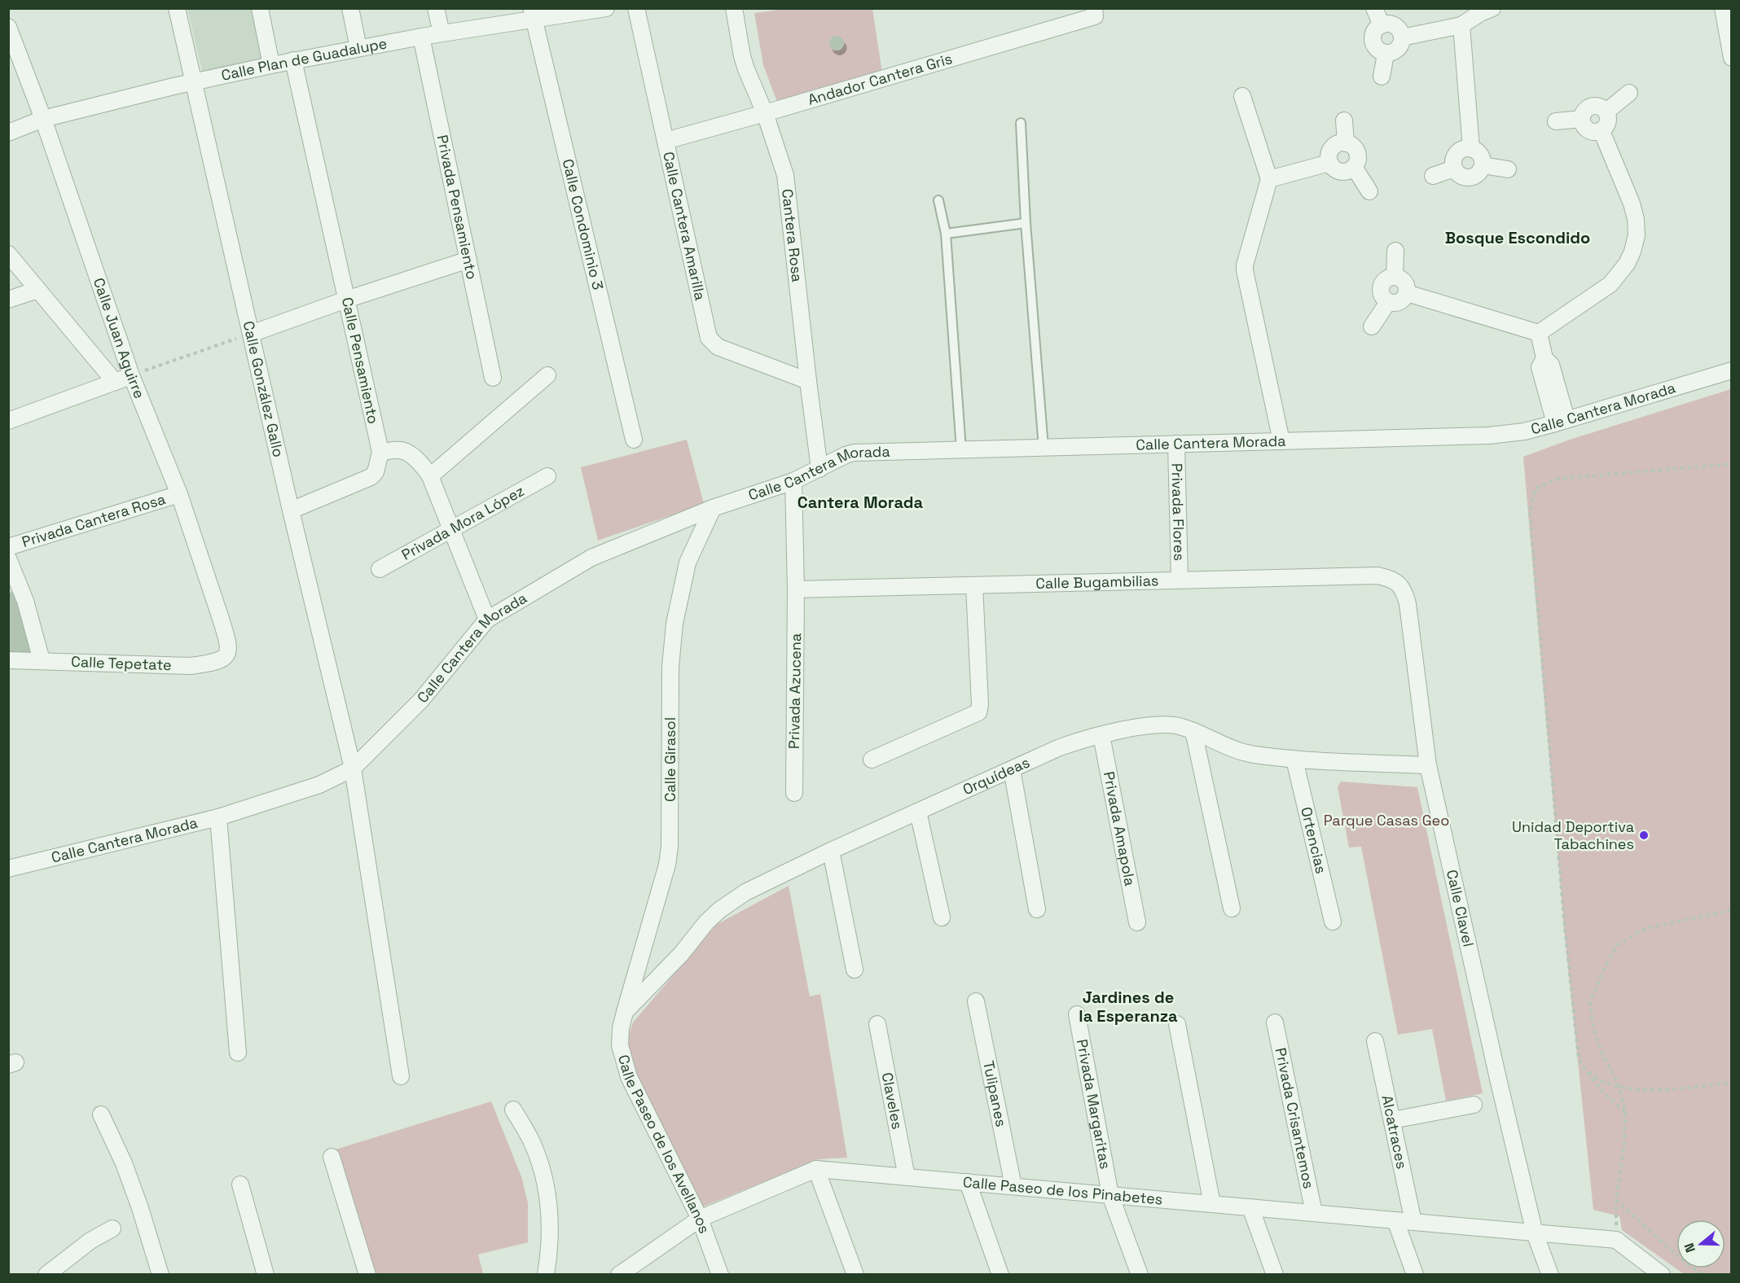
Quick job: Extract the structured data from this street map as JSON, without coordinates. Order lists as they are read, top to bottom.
{
  "streets": {
    "street": [
      "Calle Plan de Guadalupe",
      "Andador Cantera Gris",
      "Privada Pensamiento",
      "Calle Condominio 3",
      "Calle Cantera Amarilla",
      "Cantera Rosa",
      "Calle Juan Aguirre",
      "Calle Pensamiento",
      "Calle González Gallo",
      "Calle Cantera Morada",
      "Privada Flores",
      "Privada Cantera Rosa",
      "Privada Mora López",
      "Calle Bugambilias",
      "Calle Tepetate",
      "Privada Azucena",
      "Calle Girasol",
      "Orquídeas",
      "Privada Amapola",
      "Ortencias",
      "Calle Clavel",
      "Tulipanes",
      "Claveles",
      "Privada Margaritas",
      "Privada Crisantemos",
      "Alcatraces",
      "Calle Paseo de los Avellanos",
      "Calle Paseo de los Pinabetes"
    ]
  },
  "crossings": [
    ["Calle Plan de Guadalupe", "Privada Pensamiento"],
    ["Calle Plan de Guadalupe", "Calle Condominio 3"],
    ["Calle Plan de Guadalupe", "Calle Juan Aguirre"],
    ["Calle Plan de Guadalupe", "Calle Pensamiento"],
    ["Calle Plan de Guadalupe", "Calle González Gallo"],
    ["Andador Cantera Gris", "Calle Cantera Amarilla"],
    ["Andador Cantera Gris", "Cantera Rosa"],
    ["Calle Cantera Amarilla", "Cantera Rosa"],
    ["Cantera Rosa", "Calle Cantera Morada"],
    ["Calle Juan Aguirre", "Privada Cantera Rosa"],
    ["Calle Juan Aguirre", "Calle Tepetate"],
    ["Calle González Gallo", "Calle Cantera Morada"],
    ["Calle Cantera Morada", "Privada Flores"],
    ["Calle Cantera Morada", "Privada Azucena"],
    ["Calle Cantera Morada", "Calle Girasol"],
    ["Privada Flores", "Calle Bugambilias"],
    ["Calle Bugambilias", "Privada Azucena"],
    ["Calle Bugambilias", "Calle Clavel"],
    ["Calle Girasol", "Orquídeas"],
    ["Calle Girasol", "Calle Paseo de los Avellanos"],
    ["Orquídeas", "Privada Amapola"],
    ["Orquídeas", "Ortencias"],
    ["Orquídeas", "Calle Clavel"],
    ["Orquídeas", "Calle Paseo de los Avellanos"],
    ["Calle Clavel", "Calle Paseo de los Pinabetes"],
    ["Tulipanes", "Calle Paseo de los Pinabetes"],
    ["Claveles", "Calle Paseo de los Pinabetes"],
    ["Privada Margaritas", "Calle Paseo de los Pinabetes"],
    ["Privada Crisantemos", "Calle Paseo de los Pinabetes"],
    ["Alcatraces", "Calle Paseo de los Pinabetes"],
    ["Calle Paseo de los Avellanos", "Calle Paseo de los Pinabetes"]
  ],
  "districts": ["Bosque Escondido", "Cantera Morada", "Jardines de la Esperanza"],
  "parks": ["Parque Casas Geo"],
  "places": ["Unidad Deportiva Tabachines"],
  "north": "left"
}
